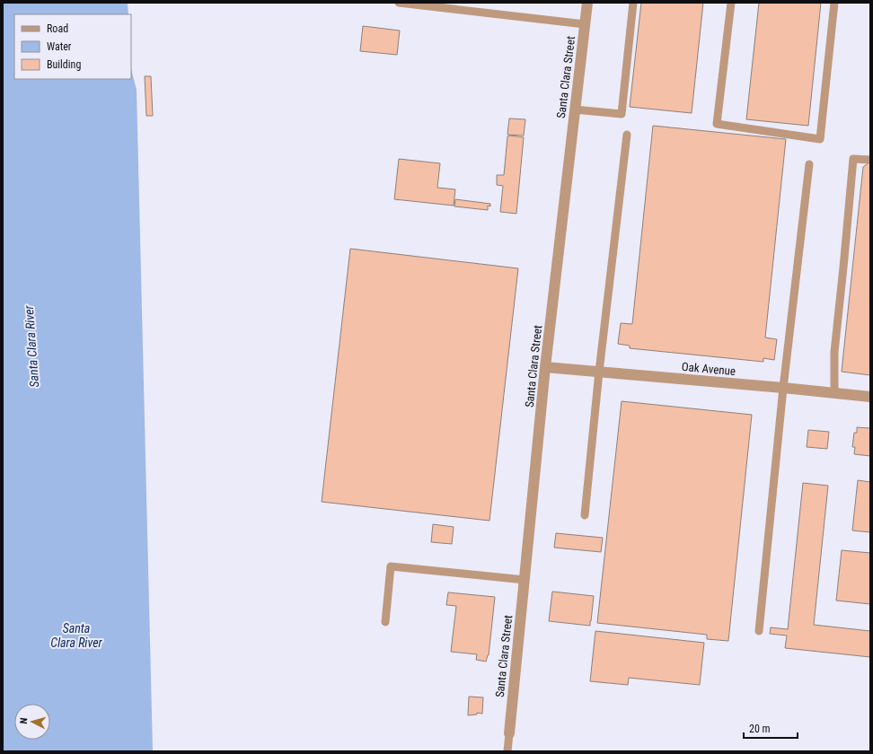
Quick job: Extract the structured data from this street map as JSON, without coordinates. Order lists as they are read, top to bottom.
{
  "streets": {
    "street": ["Santa Clara Street", "Oak Avenue"]
  },
  "crossings": [
    ["Santa Clara Street", "Oak Avenue"]
  ],
  "water": ["Santa Clara River"],
  "legend": ["Road", "Water", "Building"],
  "scale_bar": "20 m",
  "north": "left"
}
